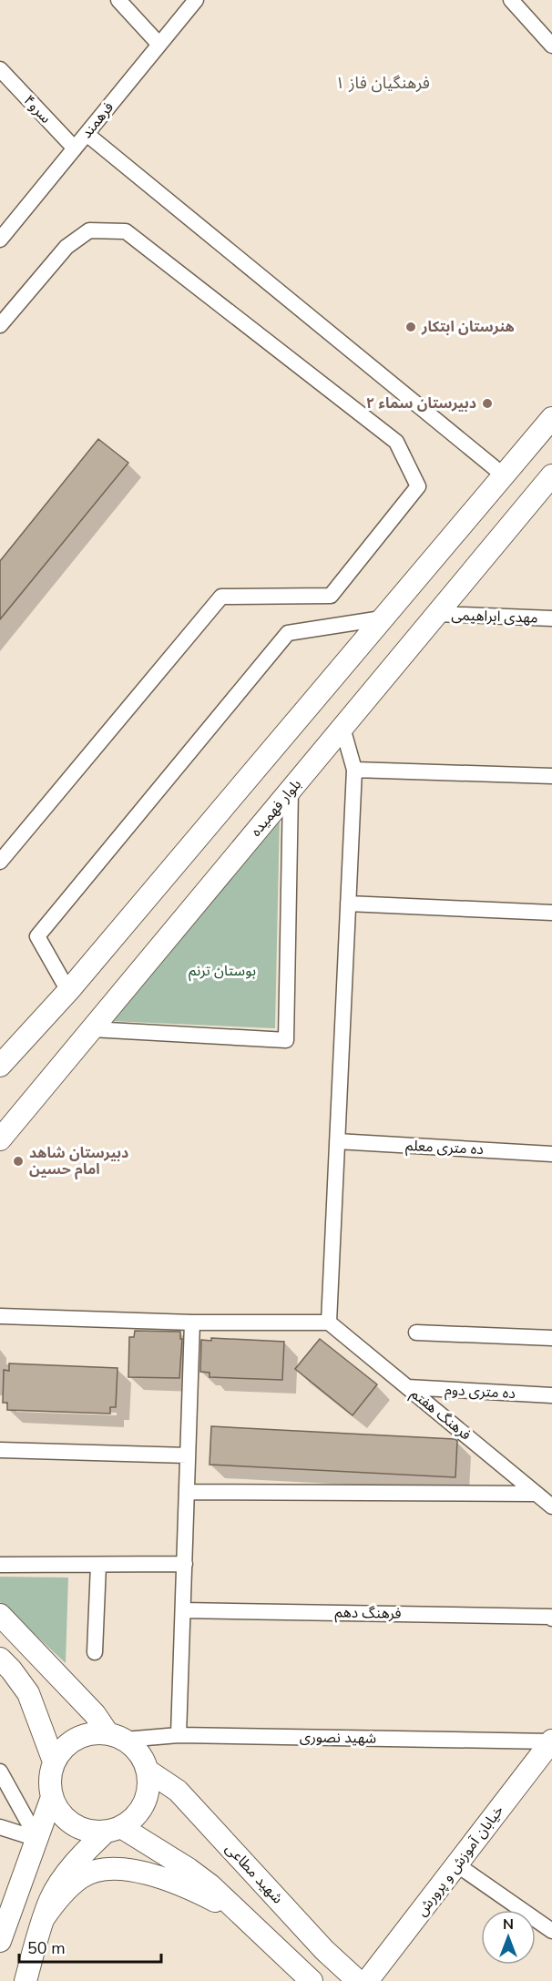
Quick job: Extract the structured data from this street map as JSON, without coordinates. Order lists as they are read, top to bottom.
{
  "streets": {
    "street": [
      "سرو۴",
      "فرهمند",
      "مهدی ابراهیمی",
      "بلوار فهمیده",
      "ده متری معلم",
      "ده متری دوم",
      "فرهنگ هفتم",
      "فرهنگ دهم",
      "شهید نصوری",
      "خیابان آموزش و پرورش",
      "شهید مطاعی"
    ]
  },
  "crossings": [
    ["سرو۴", "فرهمند"],
    ["مهدی ابراهیمی", "بلوار فهمیده"],
    ["ده متری دوم", "فرهنگ هفتم"],
    ["شهید نصوری", "خیابان آموزش و پرورش"],
    ["شهید نصوری", "شهید مطاعی"]
  ],
  "districts": ["فرهنگیان فاز ۱"],
  "parks": ["بوستان ترنم"],
  "places": ["هنرستان ابتکار", "دبیرستان سماء ٢", "دبیرستان شاهد امام حسین"],
  "scale_bar": "50 m",
  "north": "top"
}
